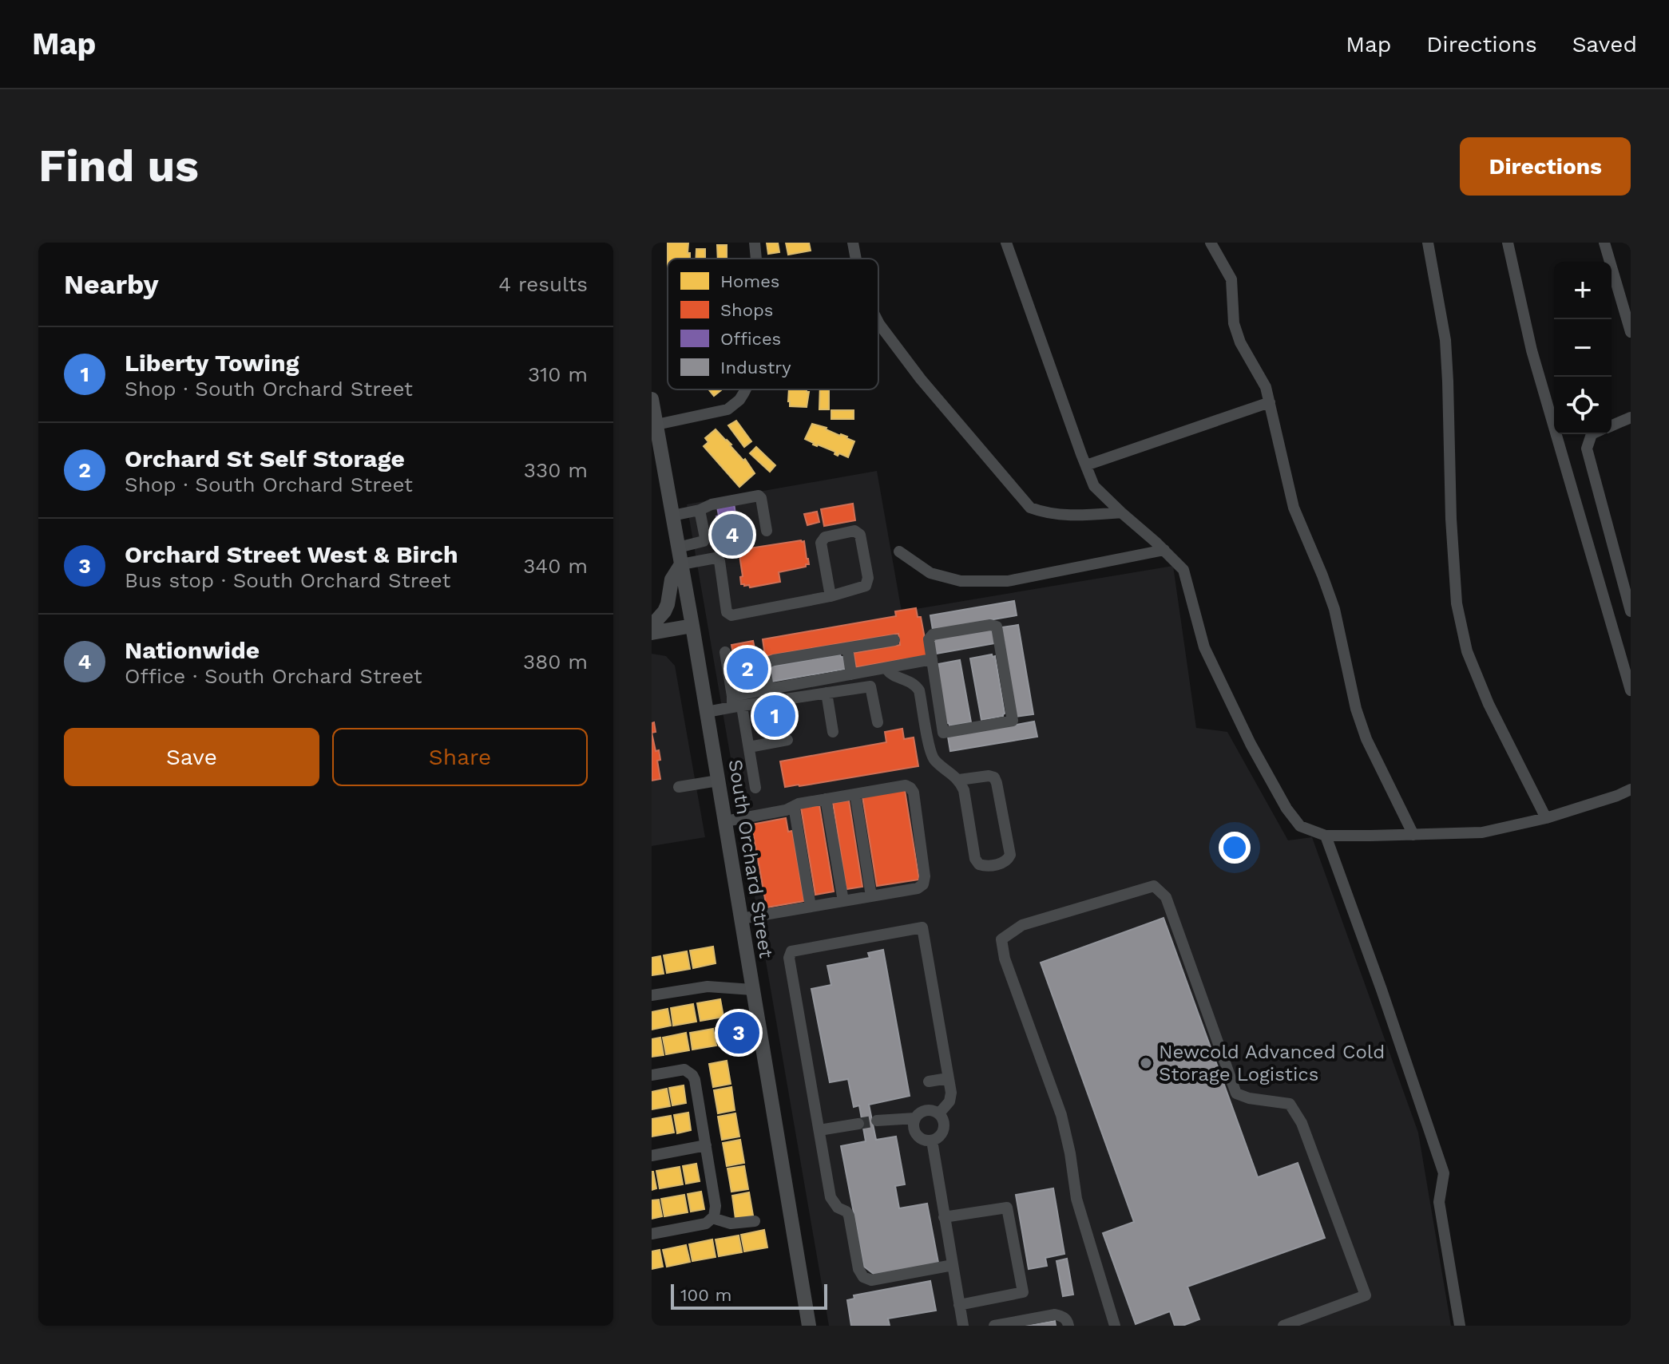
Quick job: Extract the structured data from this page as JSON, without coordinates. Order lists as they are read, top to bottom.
{
  "streets": {
    "main road": ["South Orchard Street"]
  },
  "places": ["Newcold Advanced Cold Storage Logistics"],
  "legend": [
    "Homes",
    "Shops",
    "Offices",
    "Industry"
  ],
  "scale_bar": "100 m",
  "page": {
    "header": "Map",
    "nav": ["Map", "Directions", "Saved"],
    "buttons": [
      "Directions",
      ["Save", "Share"]
    ],
    "title": "Find us",
    "heading": ["Nearby", "4 results"],
    "map_buttons": ["+", "−"],
    "list": [
      {
        "mark": "1",
        "name": "Liberty Towing",
        "note": "Shop · South Orchard Street",
        "value": "310 m"
      },
      {
        "mark": "2",
        "name": "Orchard St Self Storage",
        "note": "Shop · South Orchard Street",
        "value": "330 m"
      },
      {
        "mark": "3",
        "name": "Orchard Street West & Birch",
        "note": "Bus stop · South Orchard Street",
        "value": "340 m"
      },
      {
        "mark": "4",
        "name": "Nationwide",
        "note": "Office · South Orchard Street",
        "value": "380 m"
      }
    ],
    "pins": [
      "4",
      "2",
      "1",
      "3"
    ],
    "scale": "100 m"
  }
}
